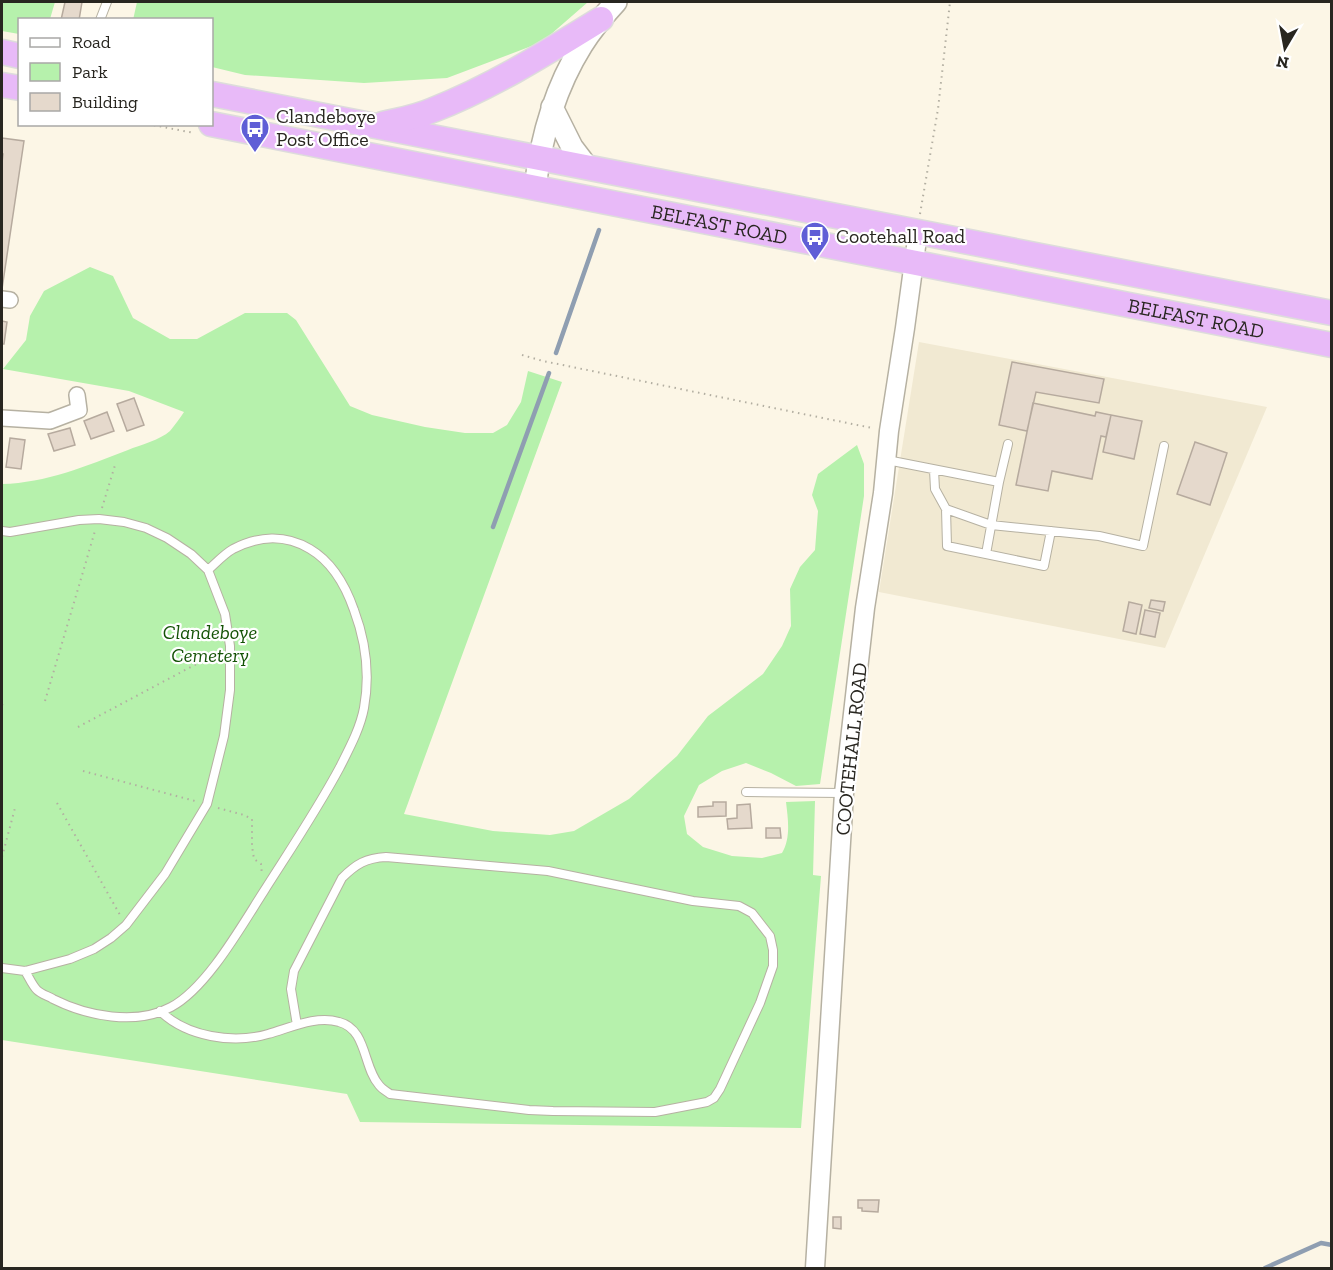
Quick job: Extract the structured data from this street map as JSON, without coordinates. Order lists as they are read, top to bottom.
{
  "streets": {
    "highway": ["BELFAST ROAD"],
    "street": ["COOTEHALL ROAD"]
  },
  "crossings": [
    ["BELFAST ROAD", "COOTEHALL ROAD"]
  ],
  "parks": ["Clandeboye Cemetery"],
  "places": {
    "bus stop": ["Clandeboye Post Office", "Cootehall Road"]
  },
  "legend": ["Road", "Park", "Building"],
  "north": "bottom"
}
